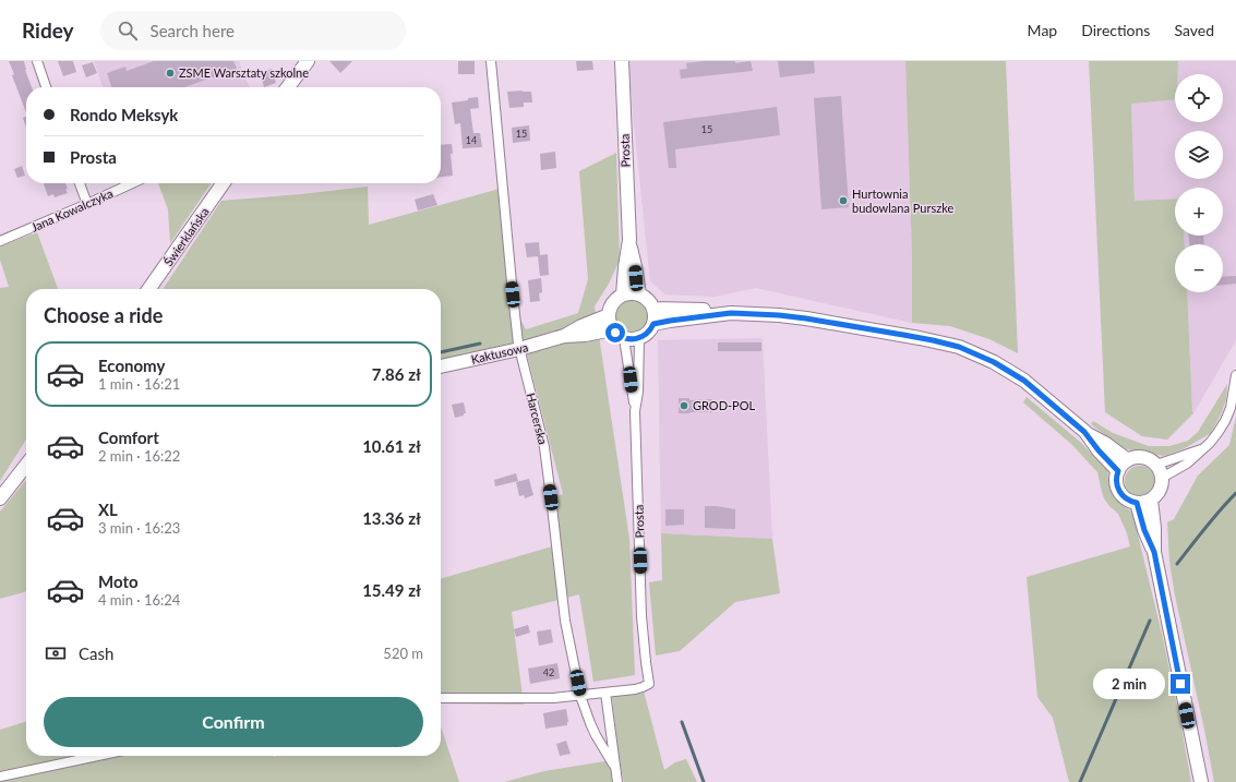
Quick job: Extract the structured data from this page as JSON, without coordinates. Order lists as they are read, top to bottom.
{
  "streets": {
    "main road": ["Prosta", "Świerklańska", "Kaktusowa"],
    "street": ["Jana Kowalczyka", "Harcerska"]
  },
  "crossings": [
    ["Prosta", "Kaktusowa"],
    ["Prosta", "Harcerska"],
    ["Kaktusowa", "Harcerska"]
  ],
  "places": ["ZSME Warsztaty szkolne", "Hurtownia budowlana Purszke", "GROD-POL"],
  "house_numbers": [
    "15",
    "15",
    "14",
    "42"
  ],
  "page": {
    "header": "Ridey",
    "search": "Search here",
    "nav": ["Map", "Directions", "Saved"],
    "map_buttons": ["+", "−"],
    "banner": ["Rondo Meksyk", "Prosta"],
    "heading": "Choose a ride",
    "list": [
      {
        "name": "Economy",
        "note": "1 min · 16:21",
        "value": "7.86 zł"
      },
      {
        "name": "Comfort",
        "note": "2 min · 16:22",
        "value": "10.61 zł"
      },
      {
        "name": "XL",
        "note": "3 min · 16:23",
        "value": "13.36 zł"
      },
      {
        "name": "Moto",
        "note": "4 min · 16:24",
        "value": "15.49 zł"
      }
    ],
    "pay": ["Cash", "520 m"],
    "bubble": "2 min",
    "buttons": "Confirm"
  }
}
